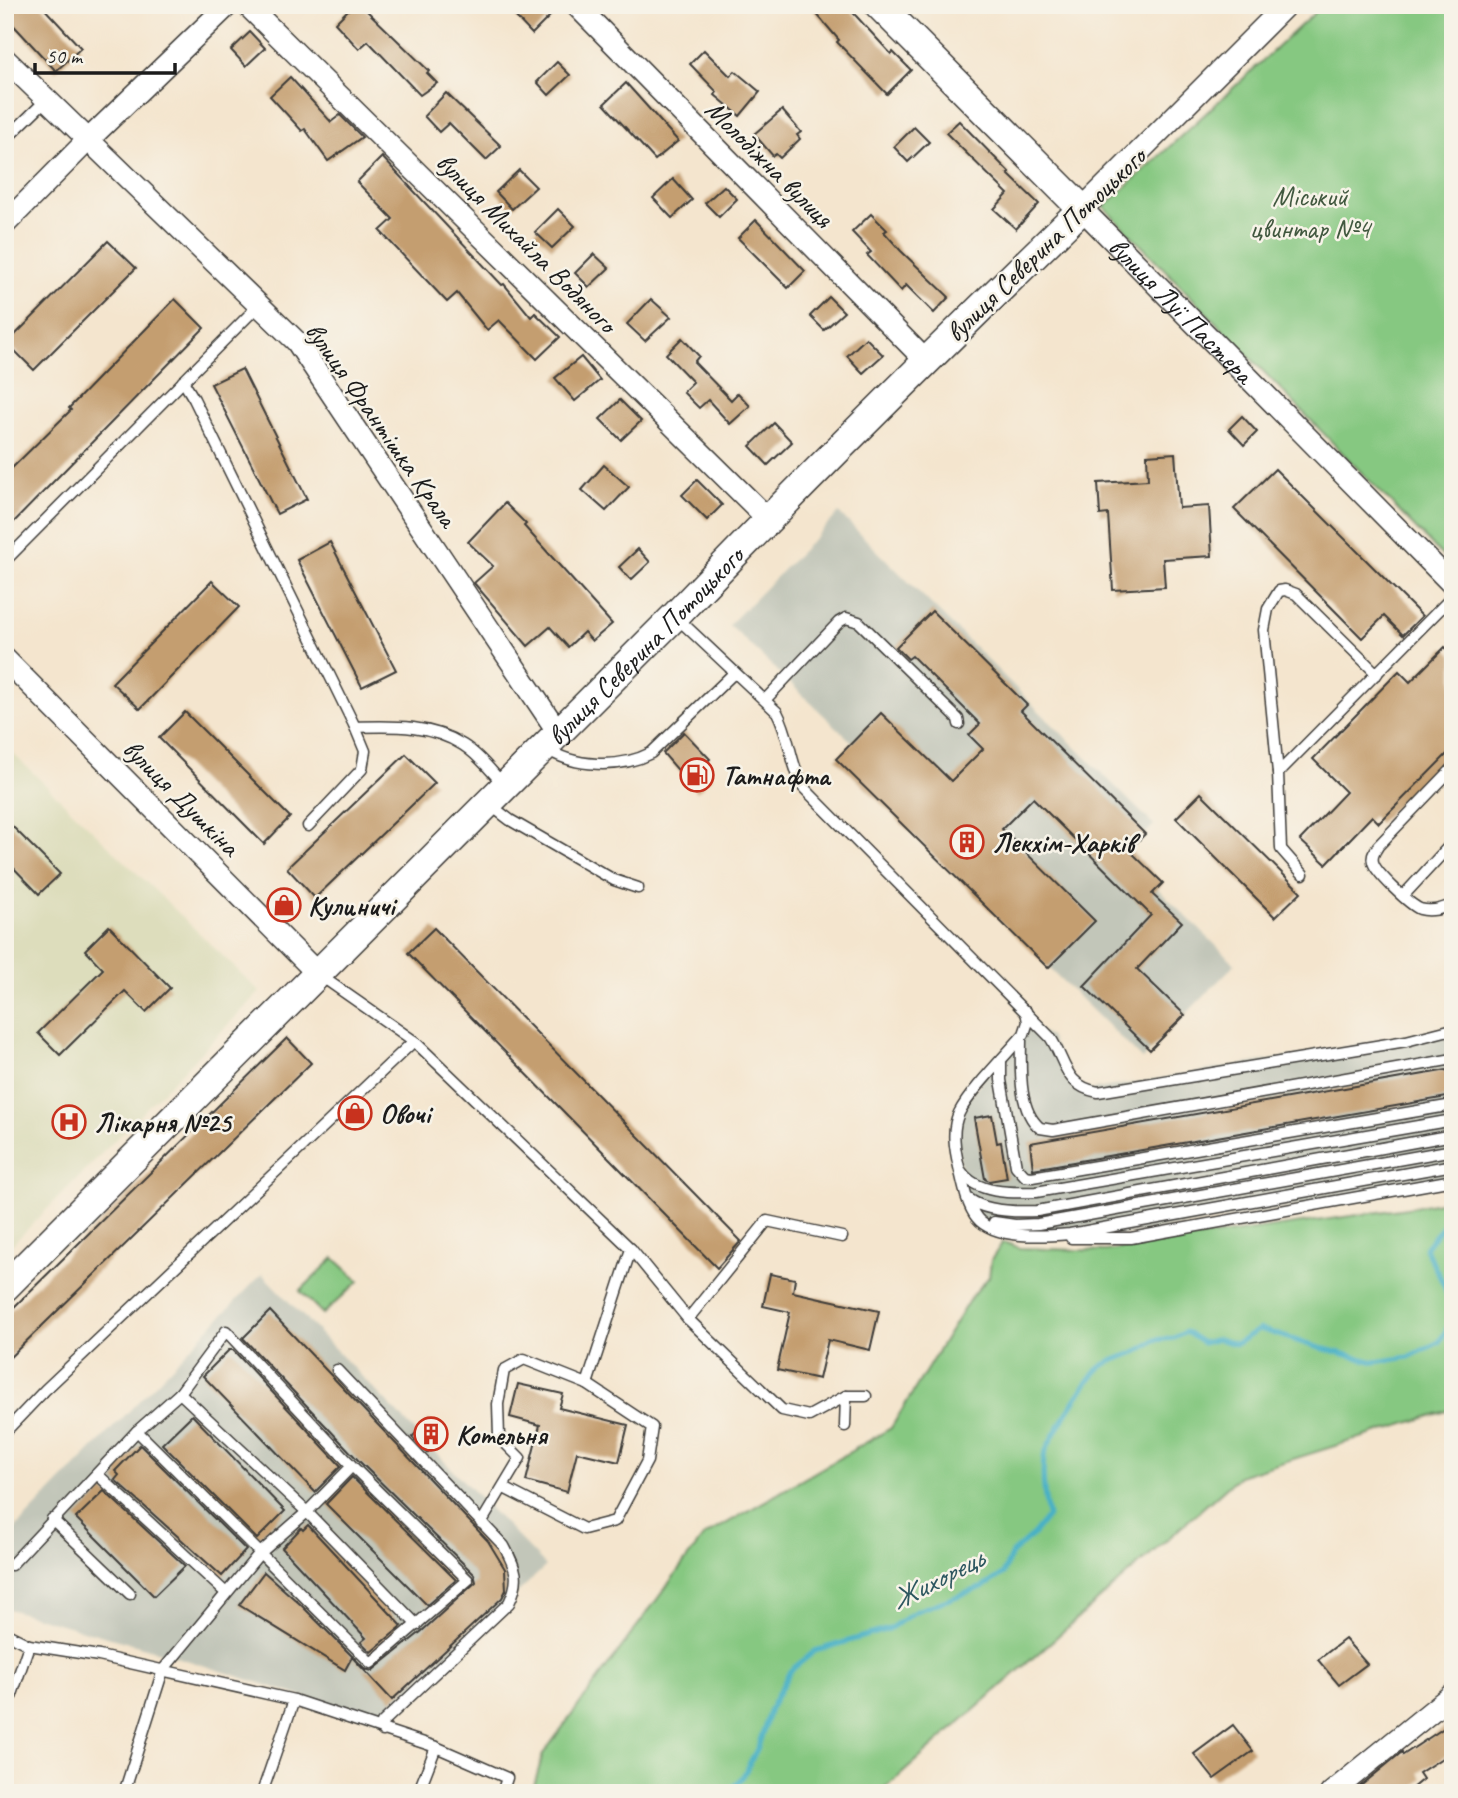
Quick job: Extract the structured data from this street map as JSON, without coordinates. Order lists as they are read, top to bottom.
{
  "streets": {
    "street": [
      "Молодіжна вулиця",
      "вулиця Михайла Водяного",
      "вулиця Северина Потоцького",
      "вулиця Луї Пастера",
      "вулиця Франтішка Крала",
      "вулиця Душкіна"
    ]
  },
  "crossings": [
    ["Молодіжна вулиця", "вулиця Северина Потоцького"],
    ["вулиця Михайла Водяного", "вулиця Северина Потоцького"],
    ["вулиця Северина Потоцького", "вулиця Луї Пастера"],
    ["вулиця Северина Потоцького", "вулиця Франтішка Крала"],
    ["вулиця Северина Потоцького", "вулиця Душкіна"]
  ],
  "water": ["Жихорець"],
  "parks": ["Міський цвинтар №4"],
  "places": {
    "fuel station": ["Татнафта"],
    "building": ["Лекхім-Харків", "Котельня"],
    "shop": ["Кулиничі", "Овочі"],
    "hospital": ["Лікарня №25"]
  },
  "scale_bar": "50 m"
}
